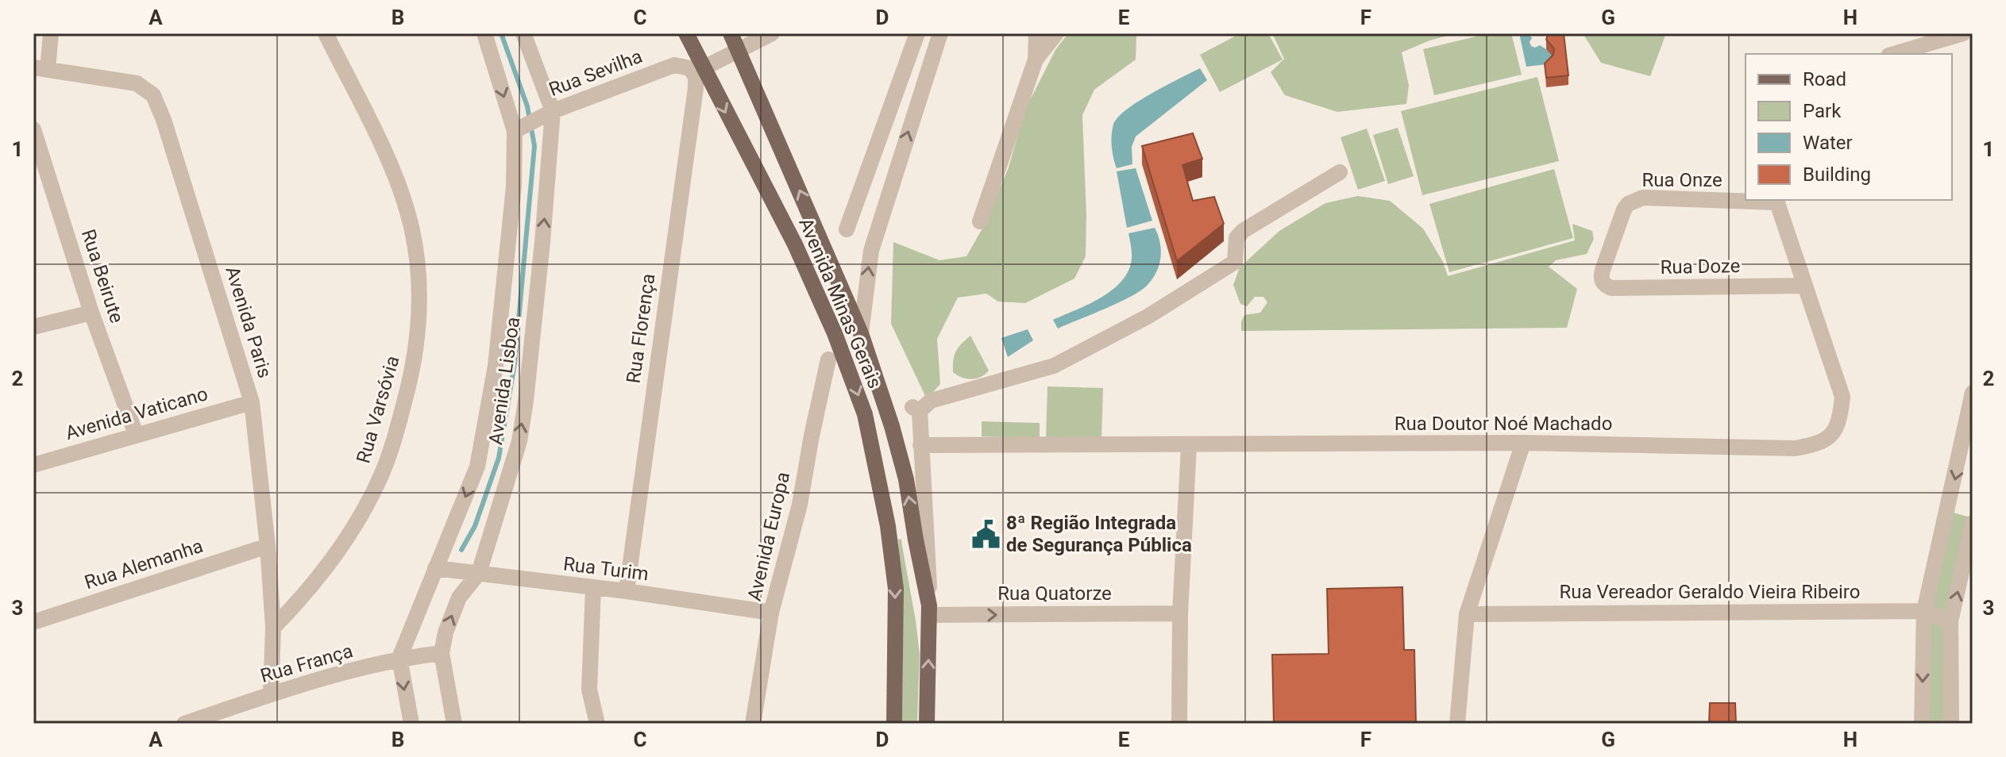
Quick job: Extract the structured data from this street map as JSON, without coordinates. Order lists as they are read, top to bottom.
{
  "streets": {
    "main road": ["Avenida Minas Gerais"],
    "street": [
      "Rua Sevilha",
      "Rua Onze",
      "Rua Doze",
      "Rua Beirute",
      "Avenida Paris",
      "Rua Florença",
      "Avenida Lisboa",
      "Rua Varsóvia",
      "Avenida Vaticano",
      "Rua Doutor Noé Machado",
      "Avenida Europa",
      "Rua Alemanha",
      "Rua Turim",
      "Rua Vereador Geraldo Vieira Ribeiro",
      "Rua Quatorze",
      "Rua França"
    ]
  },
  "crossings": [
    ["Rua Sevilha", "Avenida Minas Gerais"],
    ["Rua Sevilha", "Rua Florença"],
    ["Rua Sevilha", "Avenida Lisboa"],
    ["Rua Onze", "Rua Doze"],
    ["Rua Onze", "Rua Doutor Noé Machado"],
    ["Rua Doze", "Rua Doutor Noé Machado"],
    ["Rua Beirute", "Avenida Vaticano"],
    ["Avenida Minas Gerais", "Rua Florença"],
    ["Avenida Minas Gerais", "Rua Doutor Noé Machado"],
    ["Avenida Minas Gerais", "Rua Quatorze"],
    ["Avenida Paris", "Rua Varsóvia"],
    ["Avenida Paris", "Avenida Vaticano"],
    ["Avenida Paris", "Rua Alemanha"],
    ["Avenida Paris", "Rua França"],
    ["Rua Florença", "Rua Turim"],
    ["Avenida Lisboa", "Rua Turim"],
    ["Avenida Lisboa", "Rua França"],
    ["Avenida Europa", "Rua Turim"]
  ],
  "one_way": ["Rua Quatorze"],
  "places": {
    "public building": ["8ª Região Integrada de Segurança Pública"]
  },
  "legend": [
    "Road",
    "Park",
    "Water",
    "Building"
  ],
  "grid": {
    "columns": [
      "A",
      "B",
      "C",
      "D",
      "E",
      "F",
      "G",
      "H"
    ],
    "rows": ["1", "2", "3"]
  }
}
